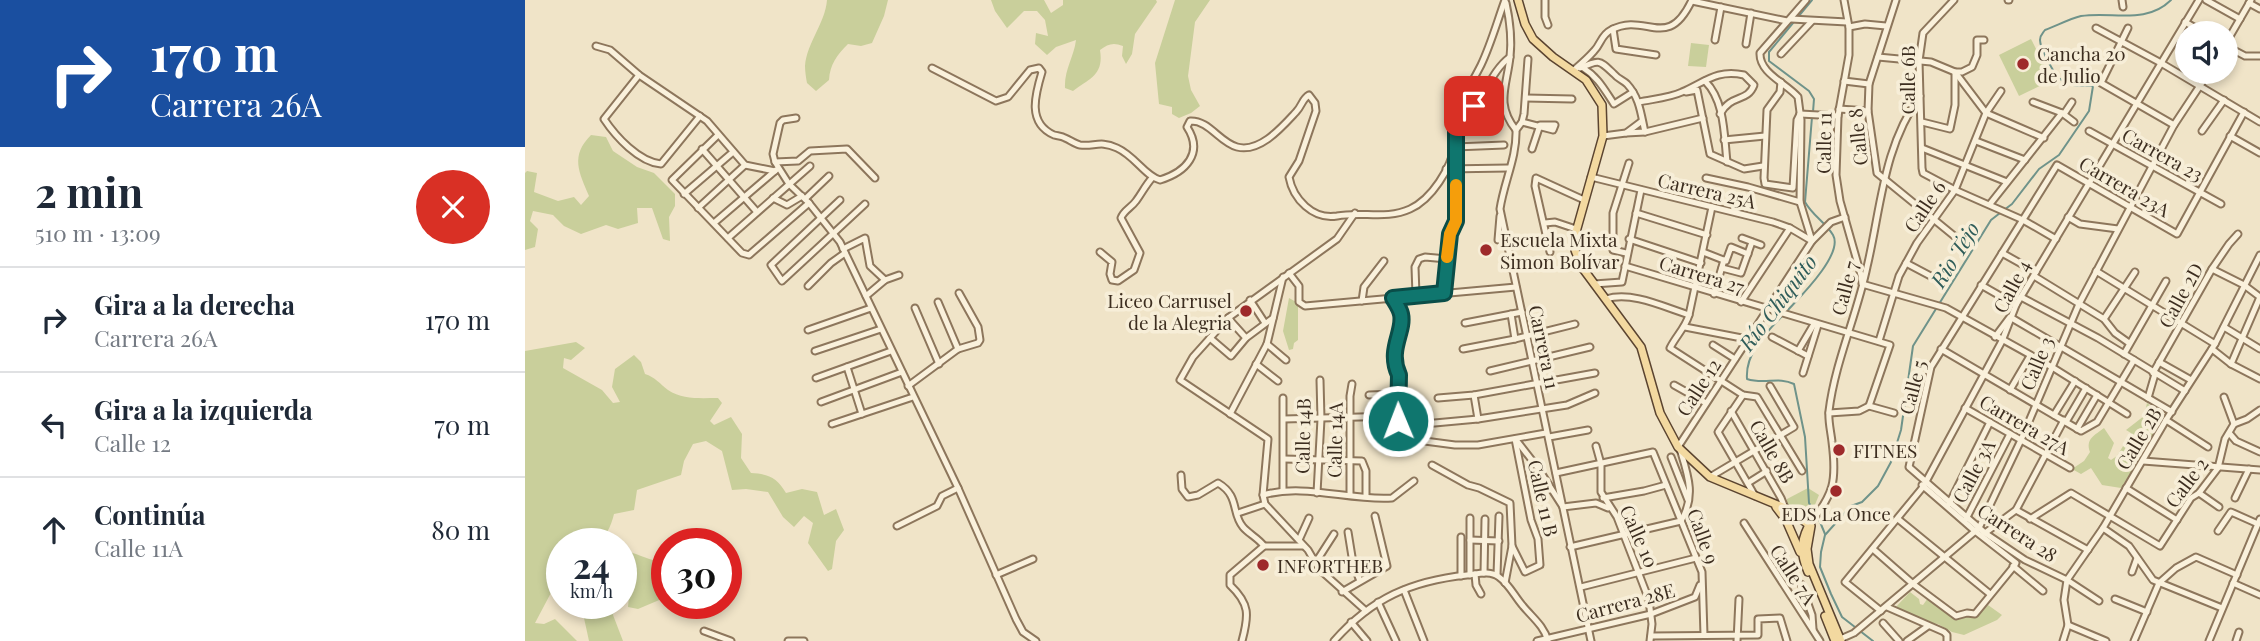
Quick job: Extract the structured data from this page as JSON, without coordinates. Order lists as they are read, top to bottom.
{
  "streets": {
    "street": [
      "Calle 6B",
      "Calle 8",
      "Calle 11",
      "Carrera 23",
      "Carrera 23A",
      "Carrera 25A",
      "Calle 6",
      "Carrera 27",
      "Calle 4",
      "Calle 7",
      "Calle 2D",
      "Carrera 11",
      "Calle 3",
      "Calle 12",
      "Calle 5",
      "Carrera 27A",
      "Calle 14B",
      "Calle 2B",
      "Calle 14A",
      "Calle 8B",
      "Calle 3A",
      "Calle 2",
      "Calle 11 B",
      "Carrera 28",
      "Calle 10",
      "Calle 9",
      "Calle 7A",
      "Carrera 28E"
    ]
  },
  "crossings": [
    ["Calle 6B", "Calle 6"],
    ["Calle 6B", "Calle 7"],
    ["Calle 8", "Calle 7"],
    ["Calle 11", "Calle 7"],
    ["Calle 11", "Calle 12"],
    ["Carrera 23", "Carrera 23A"],
    ["Carrera 23", "Calle 4"],
    ["Carrera 23", "Calle 3"],
    ["Carrera 23A", "Calle 4"],
    ["Carrera 23A", "Calle 3"],
    ["Carrera 23A", "Calle 5"],
    ["Carrera 25A", "Calle 12"],
    ["Calle 6", "Carrera 27"],
    ["Carrera 27", "Calle 7"],
    ["Carrera 27", "Calle 12"],
    ["Calle 4", "Calle 3"],
    ["Calle 4", "Calle 5"],
    ["Calle 4", "Carrera 27A"],
    ["Calle 4", "Carrera 28"],
    ["Carrera 11", "Carrera 28E"],
    ["Calle 3", "Carrera 27A"],
    ["Calle 3", "Carrera 28"],
    ["Calle 5", "Carrera 28"],
    ["Carrera 27A", "Calle 3A"],
    ["Calle 2B", "Calle 2"],
    ["Calle 2B", "Carrera 28"],
    ["Calle 3A", "Carrera 28"],
    ["Calle 10", "Calle 9"],
    ["Calle 10", "Carrera 28E"],
    ["Calle 9", "Carrera 28E"]
  ],
  "water": ["Rio Tejo", "Río Chiquito"],
  "places": [
    "Cancha 20 de Julio",
    "Escuela Mixta Simon Bolívar",
    "Liceo Carrusel de la Alegria",
    "FITNES",
    "EDS La Once",
    "INFORTHEB"
  ],
  "page": {
    "turn": ["170 m", "Carrera 26A"],
    "heading": ["2 min", "510 m · 13:09"],
    "list": [
      {
        "name": "Gira a la derecha",
        "note": "Carrera 26A",
        "value": "170 m"
      },
      {
        "name": "Gira a la izquierda",
        "note": "Calle 12",
        "value": "70 m"
      },
      {
        "name": "Continúa",
        "note": "Calle 11A",
        "value": "80 m"
      }
    ],
    "speed": "24 km/h",
    "limit": "30"
  }
}
